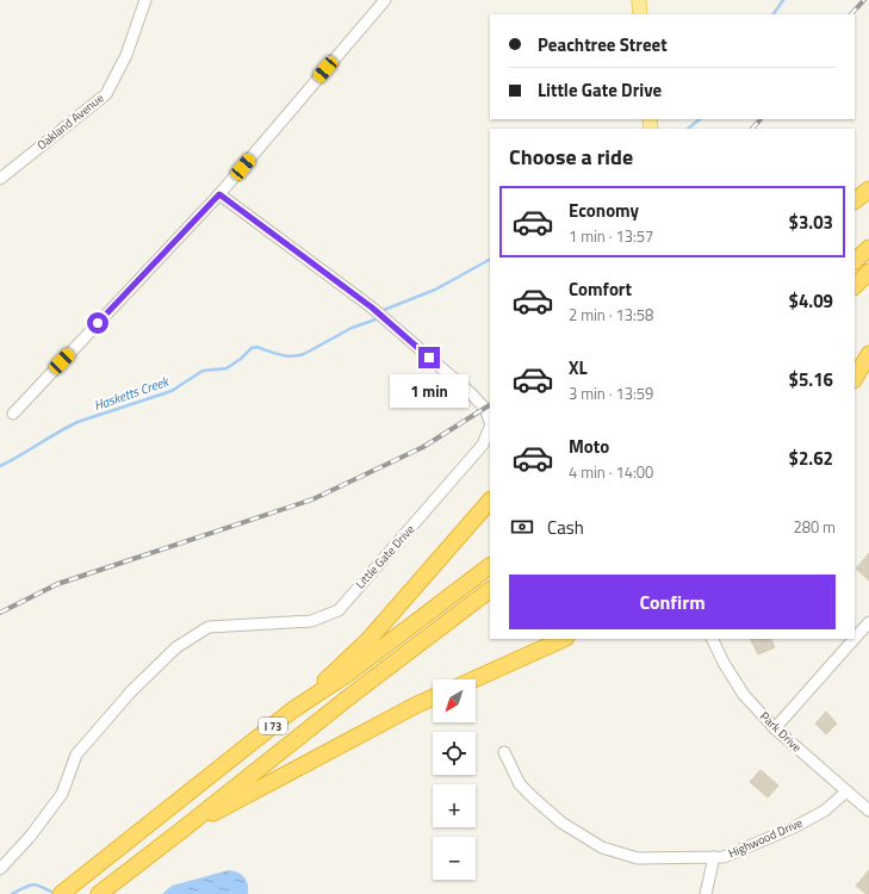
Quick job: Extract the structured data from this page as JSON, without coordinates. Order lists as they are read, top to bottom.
{
  "streets": {
    "highway": ["I 73"],
    "street": [
      "Oakland Avenue",
      "Little Gate Drive",
      "Park Drive",
      "Highwood Drive"
    ]
  },
  "crossings": [
    ["Park Drive", "Highwood Drive"]
  ],
  "water": ["Hasketts Creek"],
  "north": "bottom left",
  "page": {
    "banner": ["Peachtree Street", "Little Gate Drive"],
    "heading": "Choose a ride",
    "list": [
      {
        "name": "Economy",
        "note": "1 min · 13:57",
        "value": "$3.03"
      },
      {
        "name": "Comfort",
        "note": "2 min · 13:58",
        "value": "$4.09"
      },
      {
        "name": "XL",
        "note": "3 min · 13:59",
        "value": "$5.16"
      },
      {
        "name": "Moto",
        "note": "4 min · 14:00",
        "value": "$2.62"
      }
    ],
    "bubble": "1 min",
    "pay": ["Cash", "280 m"],
    "buttons": "Confirm",
    "map_buttons": ["+", "−"]
  }
}
